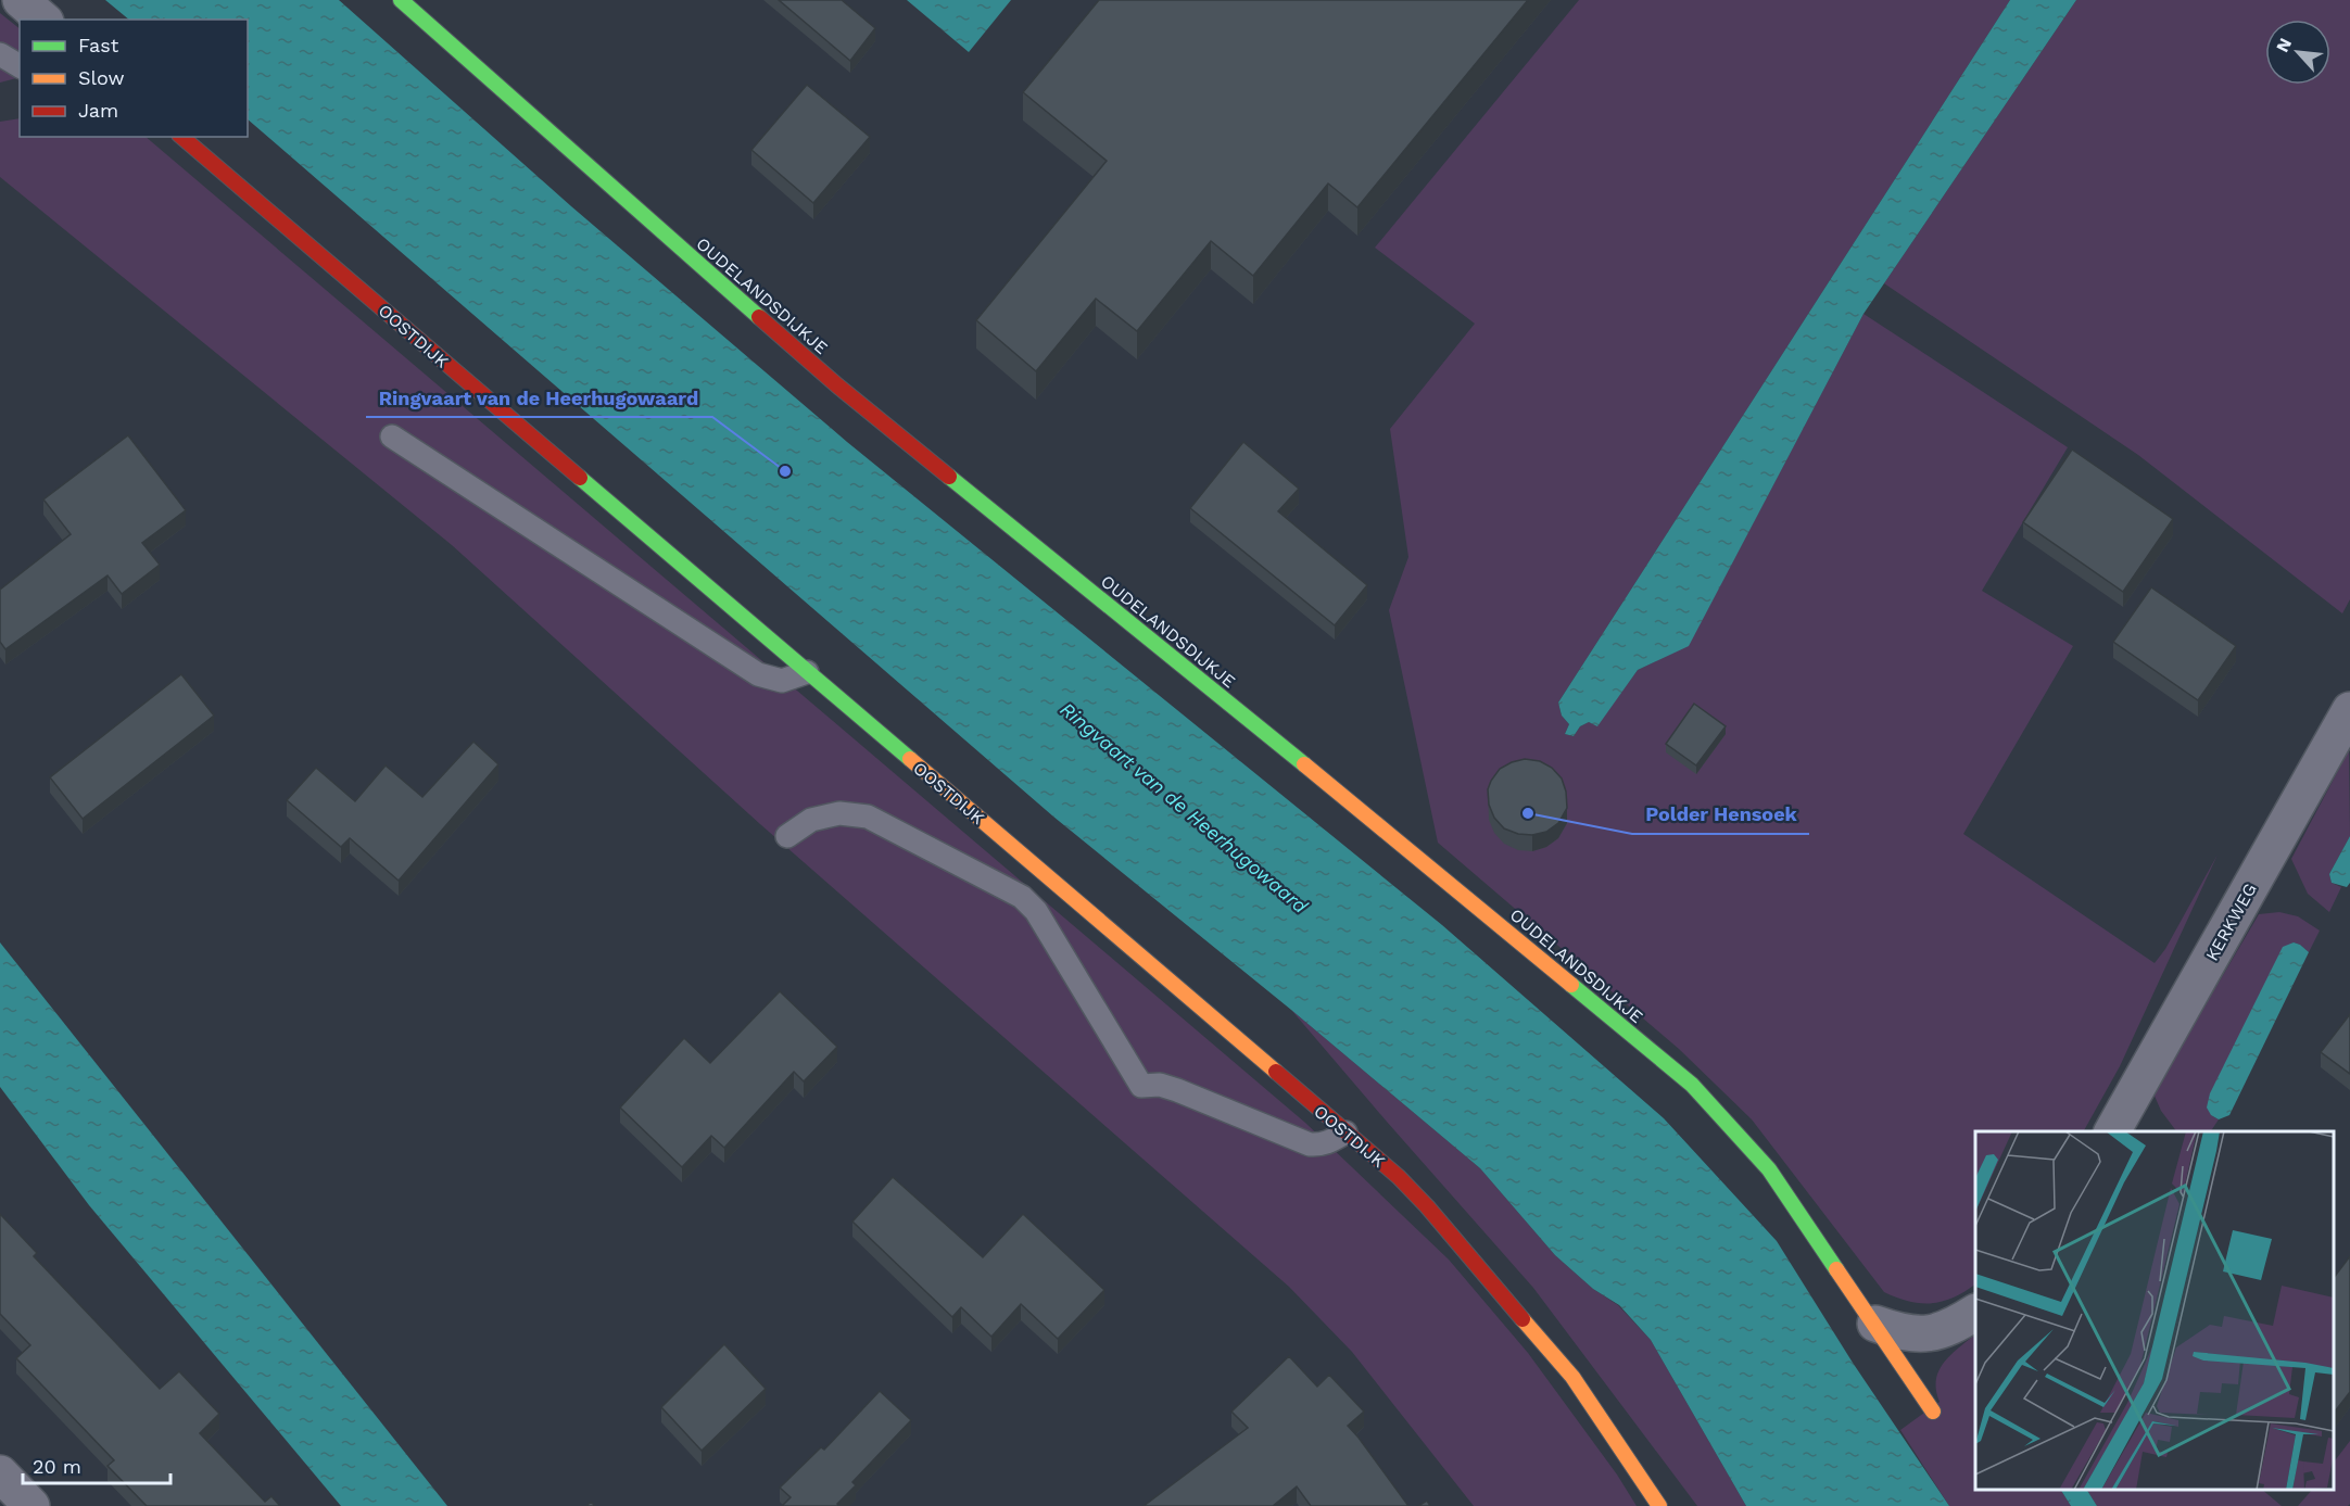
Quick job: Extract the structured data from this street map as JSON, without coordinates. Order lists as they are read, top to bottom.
{
  "streets": {
    "street": ["OUDELANDSDIJKJE", "OOSTDIJK", "KERKWEG"]
  },
  "water": ["Ringvaart van de Heerhugowaard"],
  "places": ["Ringvaart van de Heerhugowaard", "Polder Hensoek"],
  "legend": ["Fast", "Slow", "Jam"],
  "scale_bar": "20 m",
  "north": "top left"
}
